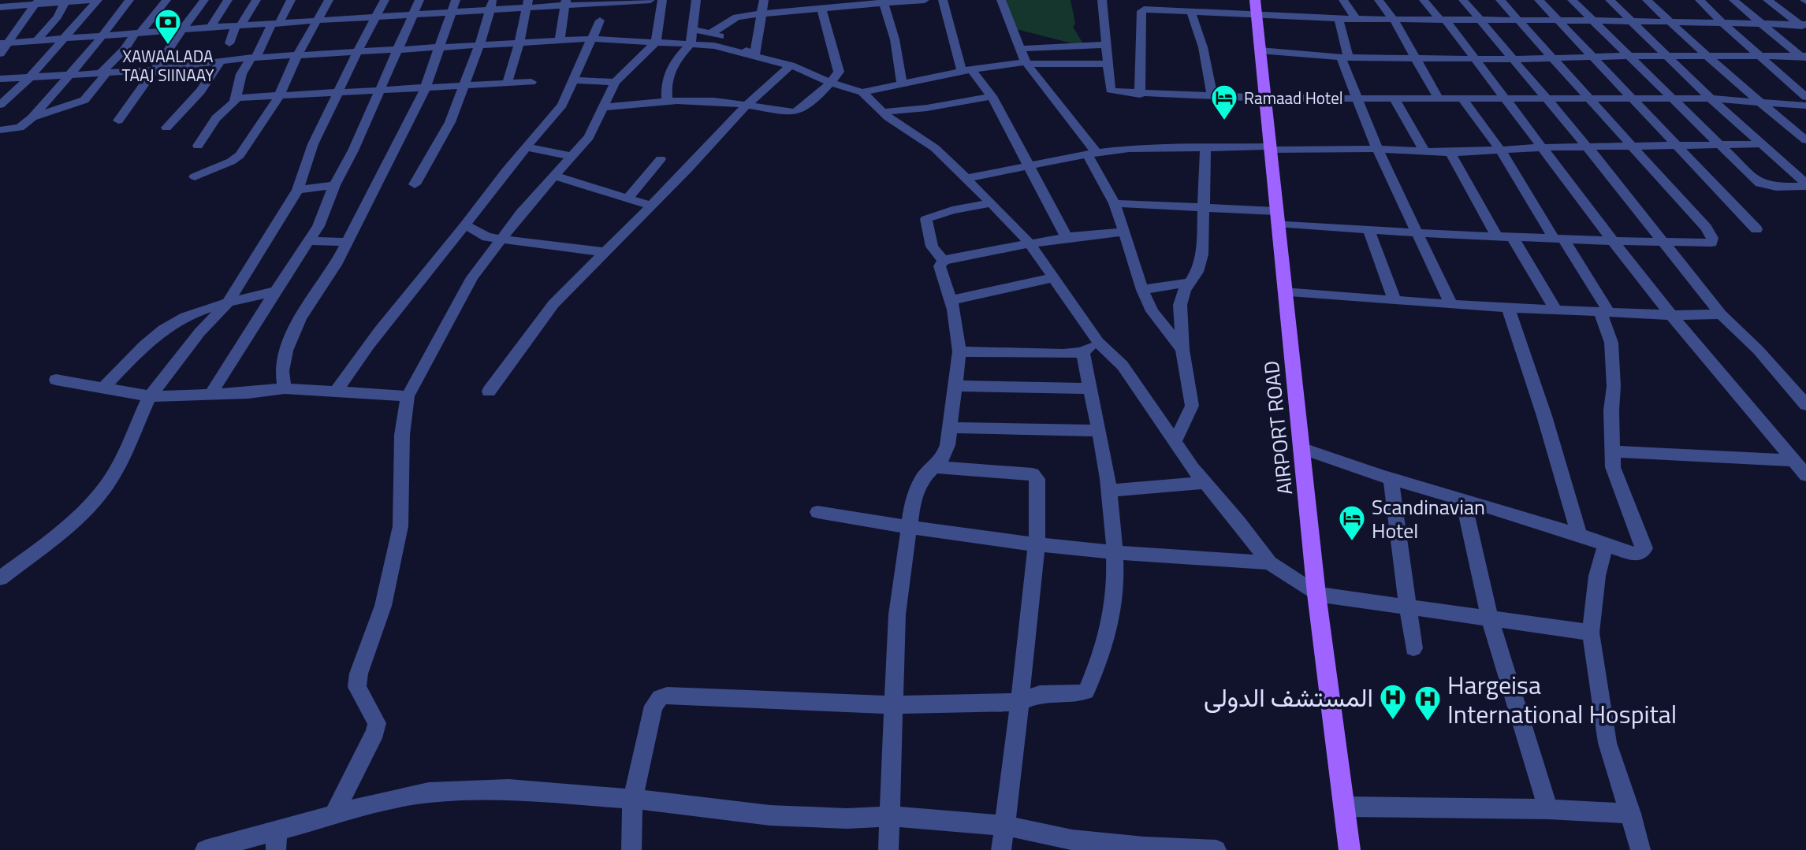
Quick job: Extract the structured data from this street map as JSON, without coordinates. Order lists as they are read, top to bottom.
{
  "streets": {
    "main road": ["AIRPORT ROAD"]
  },
  "places": {
    "bank": ["XAWAALADA TAAJ SIINAAY"],
    "hotel": ["Ramaad Hotel", "Scandinavian Hotel"],
    "hospital": ["المستشف الدولى", "Hargeisa International Hospital"]
  }
}
